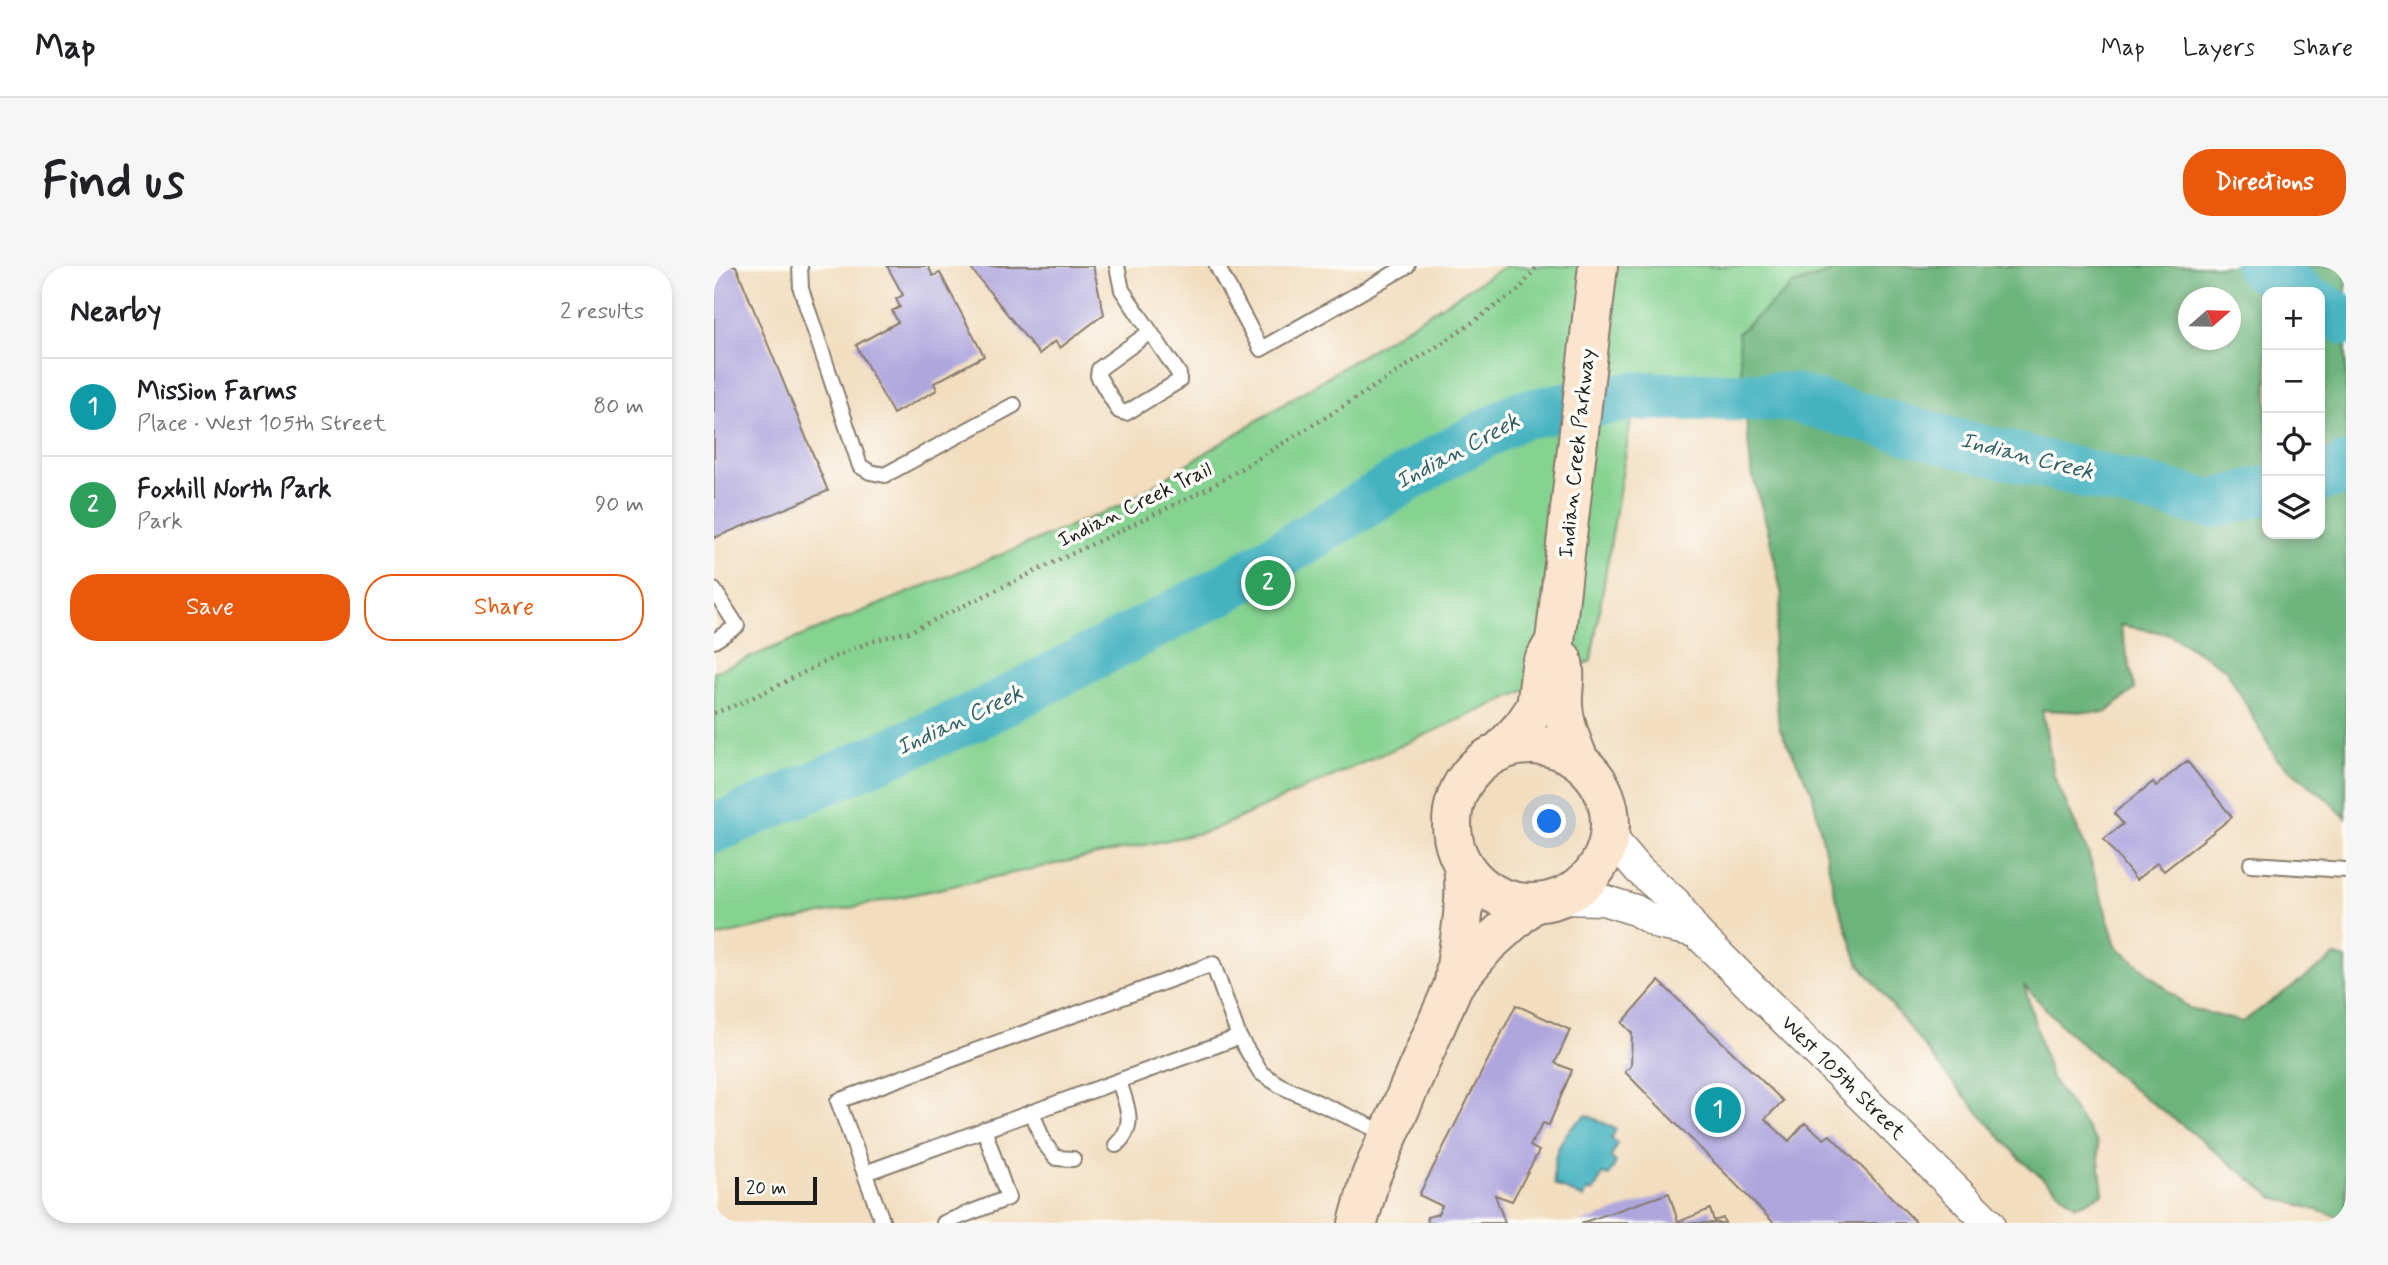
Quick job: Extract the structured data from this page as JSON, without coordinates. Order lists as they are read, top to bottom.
{
  "streets": {
    "street": ["Indian Creek Parkway", "West 105th Street"],
    "path": ["Indian Creek Trail"]
  },
  "crossings": [
    ["Indian Creek Parkway", "West 105th Street"]
  ],
  "water": ["Indian Creek"],
  "scale_bar": "20 m",
  "north": "right",
  "page": {
    "header": "Map",
    "nav": ["Map", "Layers", "Share"],
    "buttons": [
      "Directions",
      ["Save", "Share"]
    ],
    "title": "Find us",
    "heading": ["Nearby", "2 results"],
    "map_buttons": ["+", "−"],
    "list": [
      {
        "mark": "1",
        "name": "Mission Farms",
        "note": "Place · West 105th Street",
        "value": "80 m"
      },
      {
        "mark": "2",
        "name": "Foxhill North Park",
        "note": "Park",
        "value": "90 m"
      }
    ],
    "pins": ["2", "1"],
    "scale": "20 m"
  }
}
